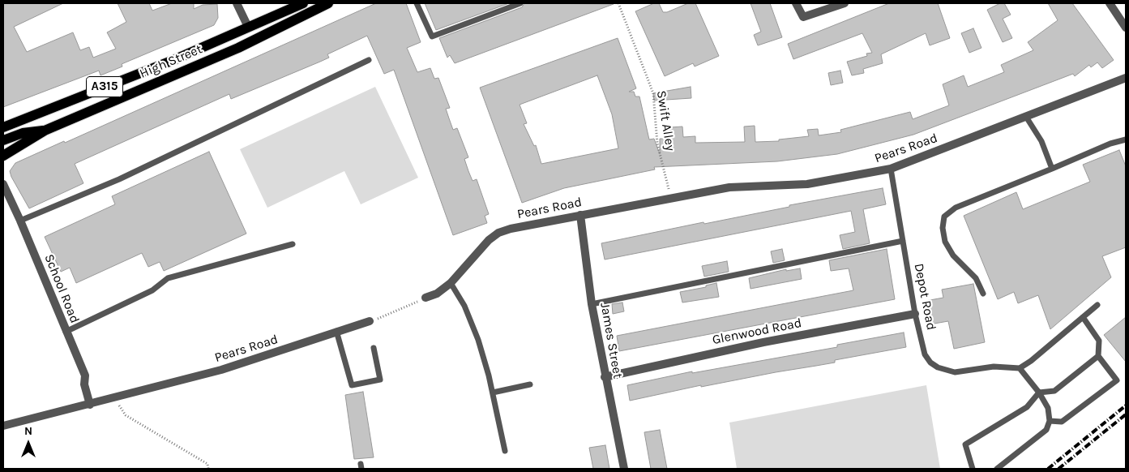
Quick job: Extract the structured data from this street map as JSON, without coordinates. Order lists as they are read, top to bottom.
{
  "streets": {
    "main road": ["High Street", "A315"],
    "street": [
      "Pears Road",
      "School Road",
      "Glenwood Road",
      "James Street"
    ],
    "lane": ["Depot Road"],
    "path": ["Swift Alley"]
  },
  "crossings": [
    ["Swift Alley", "Pears Road"],
    ["Pears Road", "School Road"],
    ["Pears Road", "Depot Road"],
    ["Pears Road", "James Street"],
    ["Depot Road", "Glenwood Road"],
    ["Glenwood Road", "James Street"]
  ],
  "north": "top"
}
